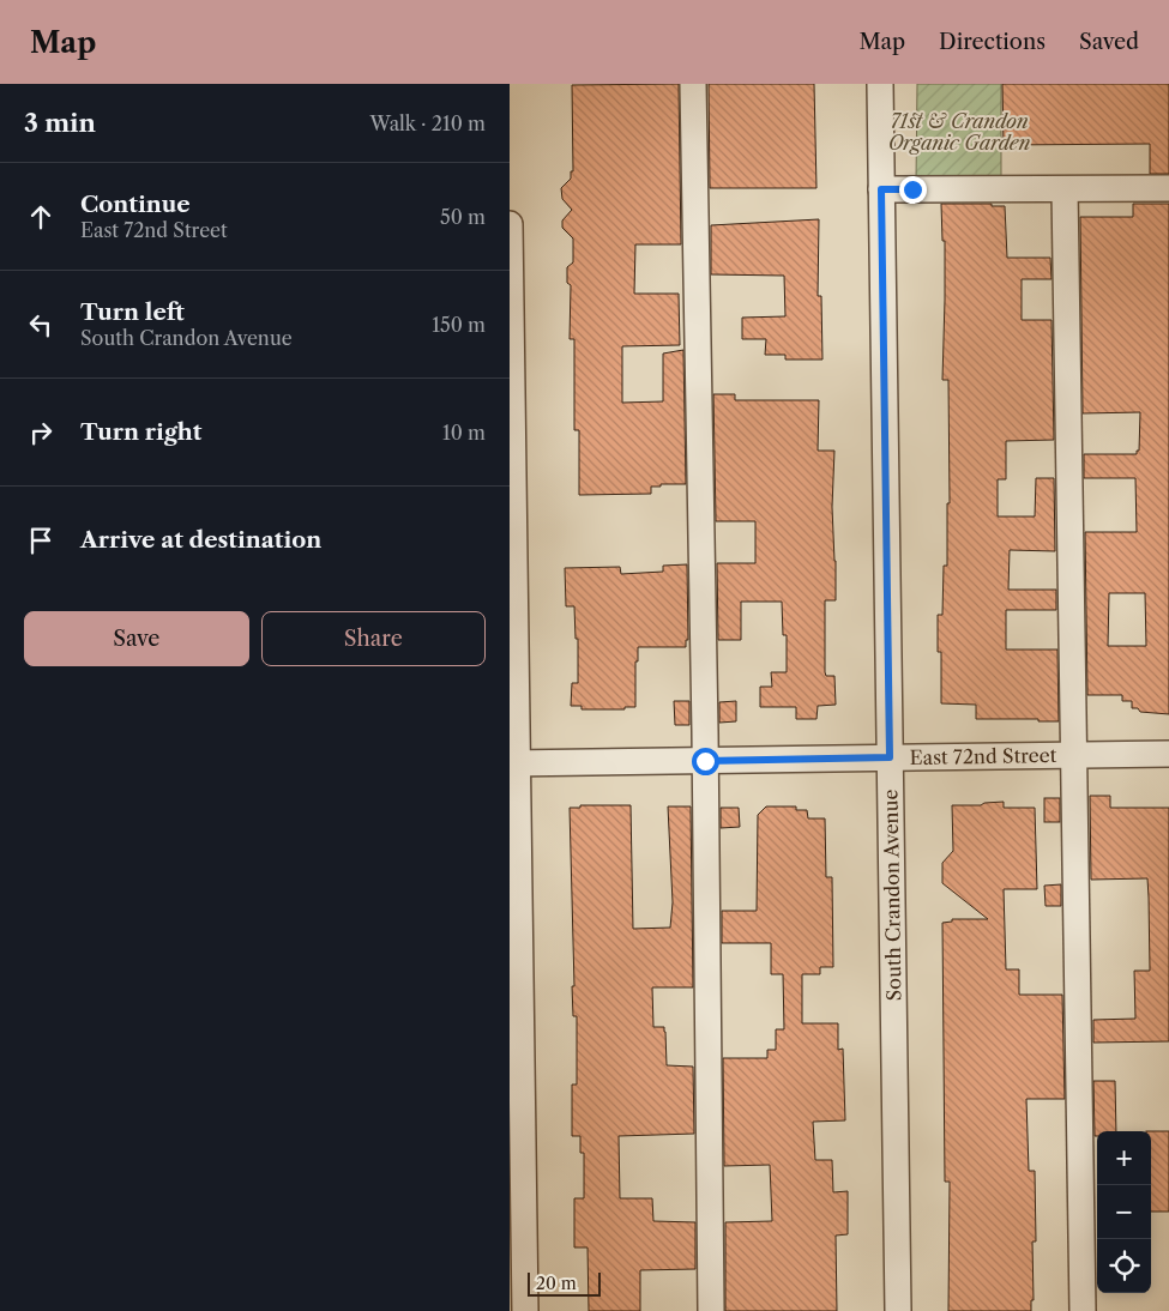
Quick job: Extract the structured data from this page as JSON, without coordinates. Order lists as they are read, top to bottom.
{
  "streets": {
    "street": ["East 72nd Street", "South Crandon Avenue"]
  },
  "crossings": [
    ["East 72nd Street", "South Crandon Avenue"]
  ],
  "parks": ["71st & Crandon Organic Garden"],
  "scale_bar": "20 m",
  "page": {
    "header": "Map",
    "nav": ["Map", "Directions", "Saved"],
    "heading": ["3 min", "Walk · 210 m"],
    "list": [
      ["Continue", "East 72nd Street", "50 m"],
      ["Turn left", "South Crandon Avenue", "150 m"],
      ["Turn right", "10 m"],
      "Arrive at destination"
    ],
    "buttons": ["Save", "Share"],
    "map_buttons": ["+", "−"],
    "scale": "20 m"
  }
}
